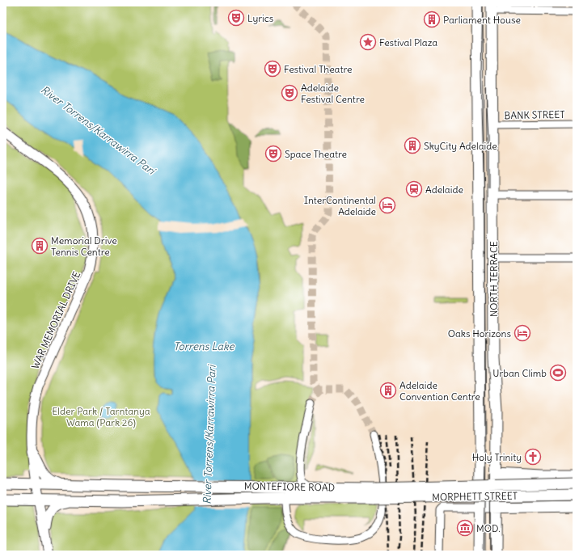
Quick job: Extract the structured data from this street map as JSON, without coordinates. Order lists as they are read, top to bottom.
{
  "streets": {
    "main road": ["NORTH TERRACE", "MONTEFIORE ROAD", "MORPHETT STREET"],
    "street": ["BANK STREET", "WAR MEMORIAL DRIVE"]
  },
  "crossings": [
    ["BANK STREET", "NORTH TERRACE"],
    ["WAR MEMORIAL DRIVE", "MONTEFIORE ROAD"],
    ["MONTEFIORE ROAD", "MORPHETT STREET"]
  ],
  "water": ["River Torrens/Karrawirra Pari", "Torrens Lake"],
  "parks": ["Elder Park / Tarntanya Wama (Park 26)"],
  "places": {
    "theatre": [
      "Lyrics",
      "Festival Theatre",
      "Adelaide Festival Centre",
      "Space Theatre"
    ],
    "building": [
      "Parliament House",
      "SkyCity Adelaide",
      "Memorial Drive Tennis Centre",
      "Adelaide Convention Centre"
    ],
    "place": ["Festival Plaza"],
    "station": ["Adelaide"],
    "hotel": ["InterContinental Adelaide", "Oaks Horizons"],
    "sports": ["Urban Climb"],
    "church": ["Holy Trinity"],
    "museum": ["MOD."]
  }
}
